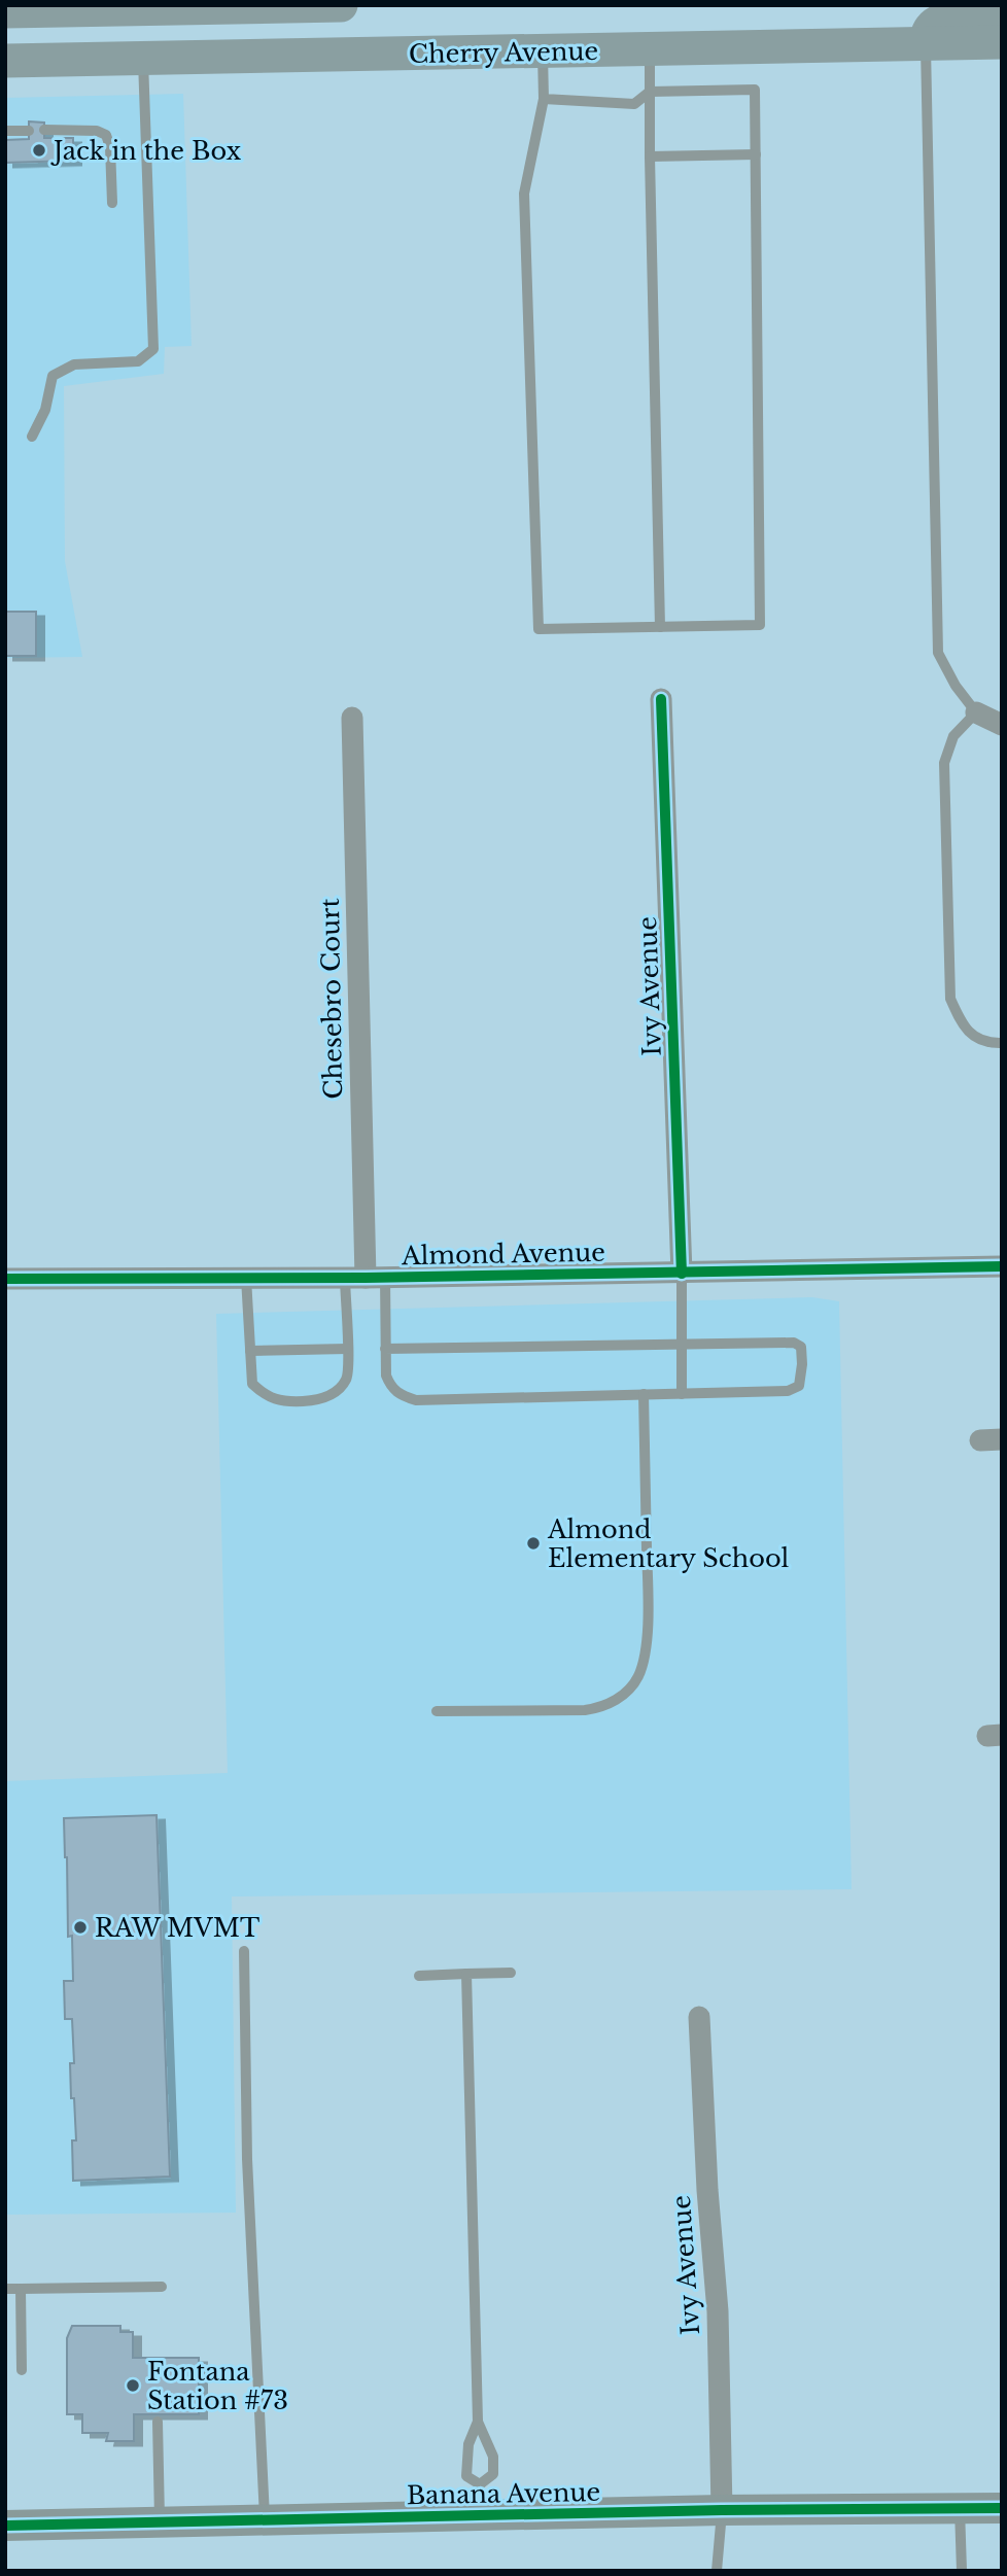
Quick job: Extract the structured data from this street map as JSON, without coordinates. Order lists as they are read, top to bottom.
{
  "streets": {
    "main road": ["Cherry Avenue"],
    "street": [
      "Ivy Avenue",
      "Chesebro Court",
      "Almond Avenue",
      "Banana Avenue"
    ]
  },
  "crossings": [
    ["Ivy Avenue", "Almond Avenue"],
    ["Ivy Avenue", "Banana Avenue"],
    ["Chesebro Court", "Almond Avenue"]
  ],
  "places": [
    "Jack in the Box",
    "Almond Elementary School",
    "RAW MVMT",
    "Fontana Station #73"
  ]
}
